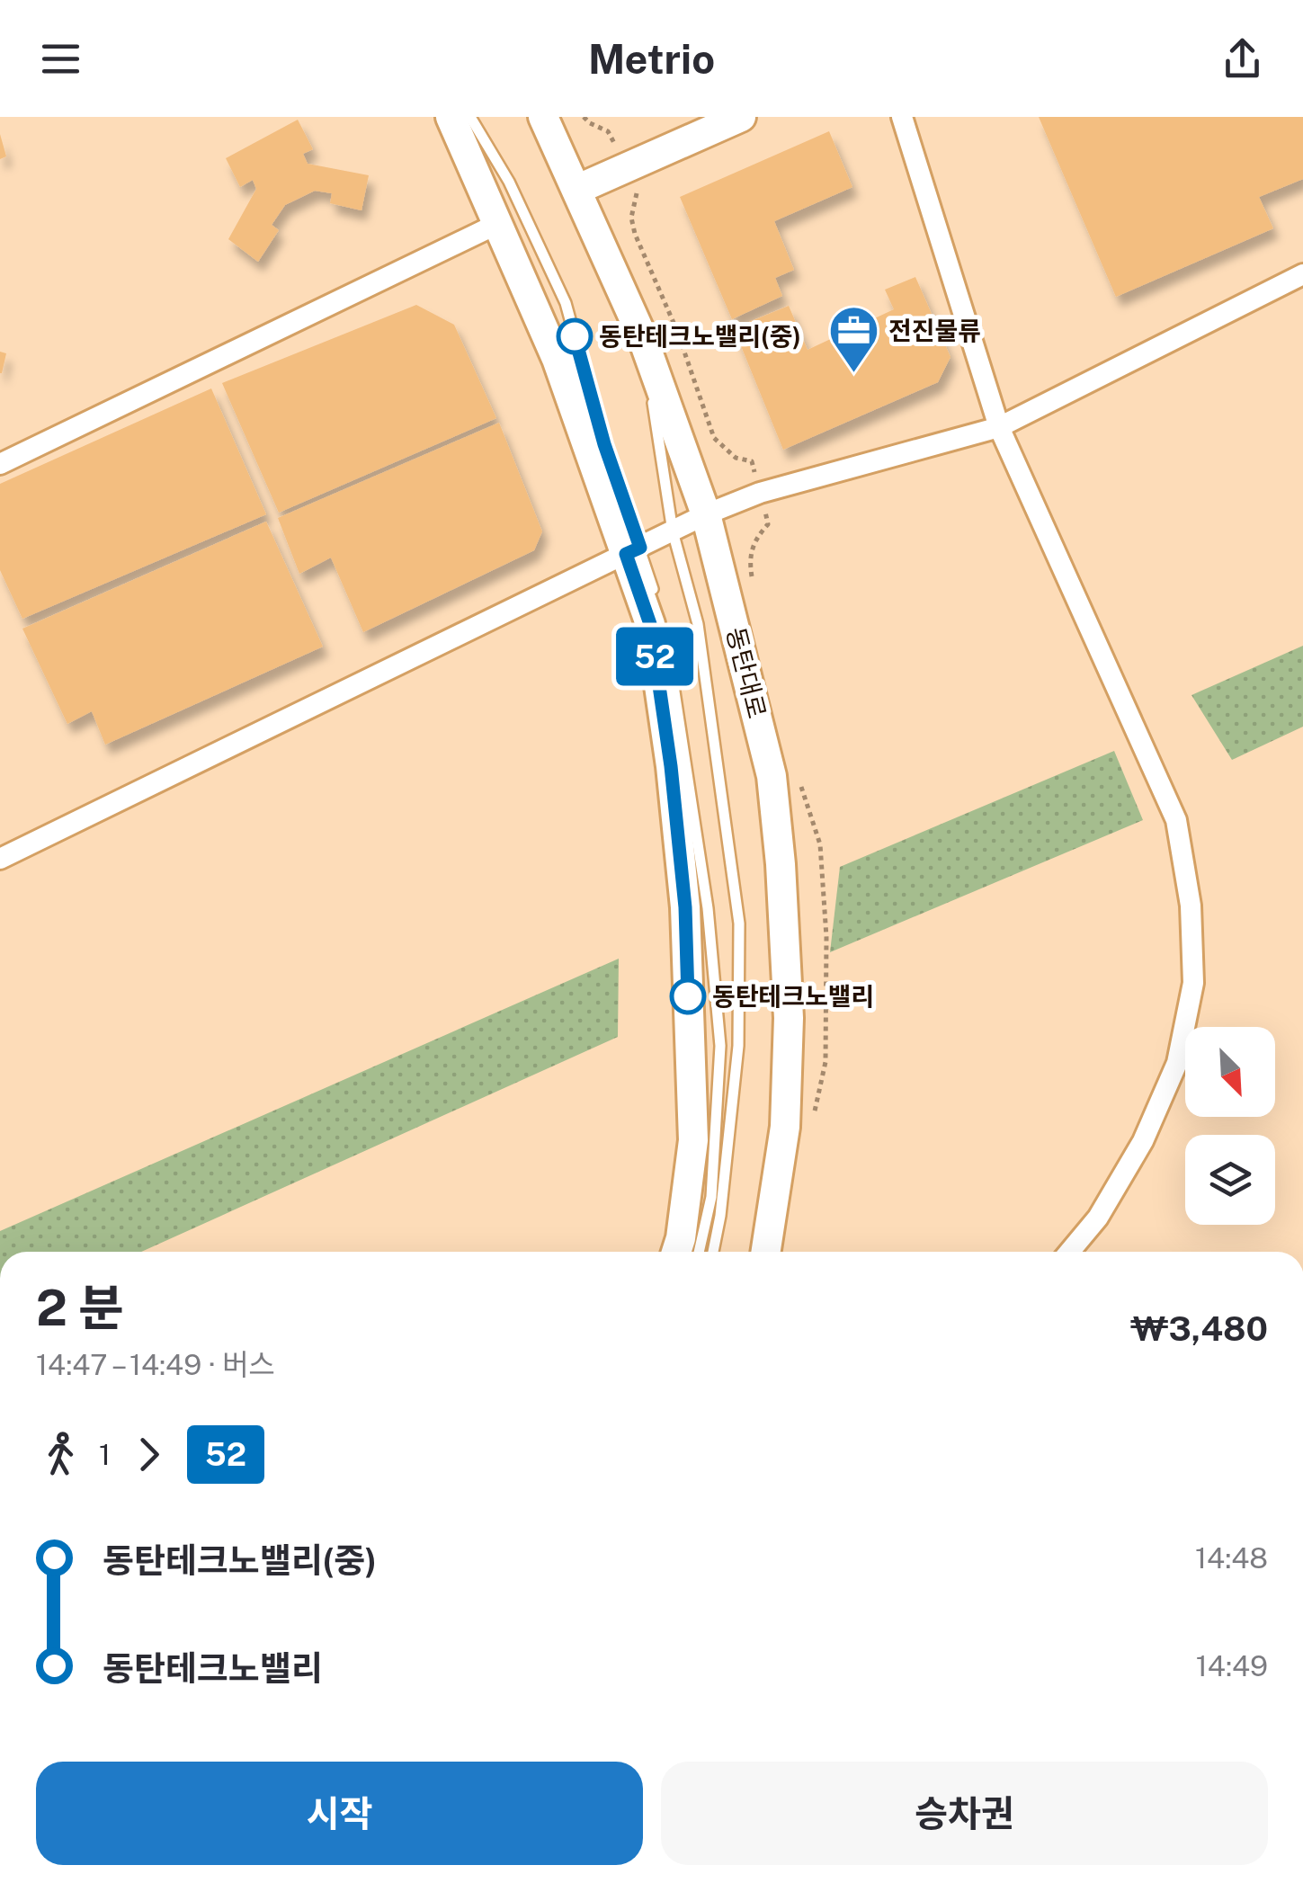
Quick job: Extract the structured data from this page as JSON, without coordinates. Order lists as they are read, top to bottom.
{
  "streets": {
    "main road": ["동탄대로"]
  },
  "places": {
    "other": ["동탄테크노밸리(중)", "동탄테크노밸리"],
    "office": ["전진물류"]
  },
  "lines": ["bus line 52"],
  "north": "bottom right",
  "page": {
    "header": "Metrio",
    "on_map": "52",
    "heading": ["2 분", "14:47 – 14:49 · 버스", "₩3,480"],
    "legs": ["1", "52"],
    "list": [
      {
        "name": "동탄테크노밸리(중)",
        "value": "14:48"
      },
      {
        "name": "동탄테크노밸리",
        "value": "14:49"
      }
    ],
    "buttons": ["시작", "승차권"]
  }
}
